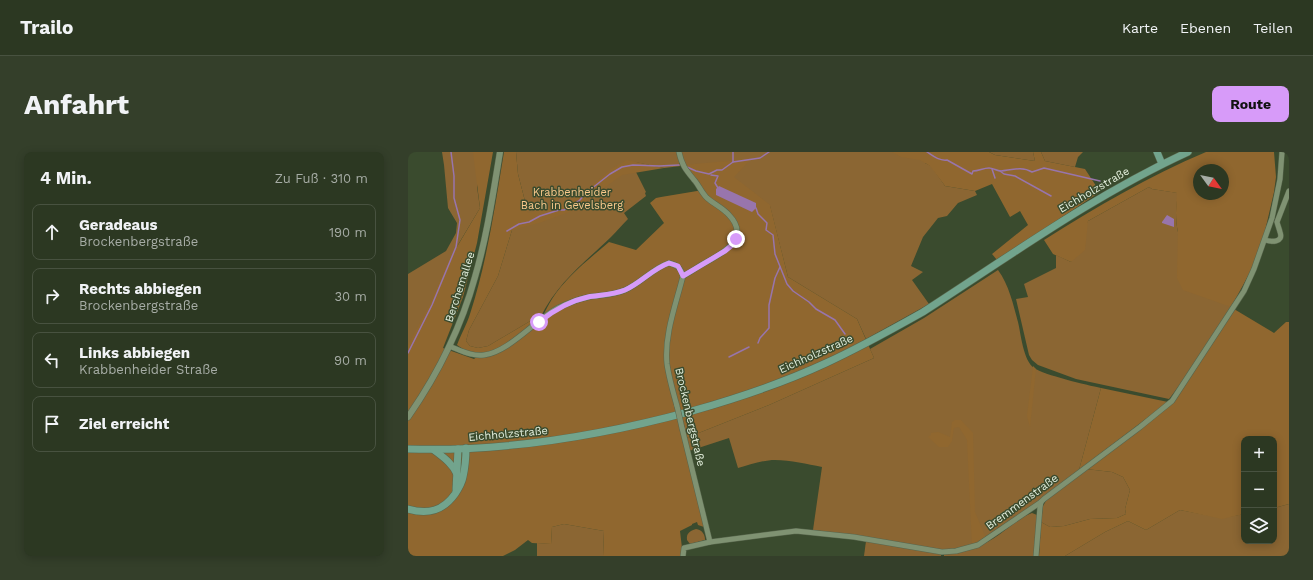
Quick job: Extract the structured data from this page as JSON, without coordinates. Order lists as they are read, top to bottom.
{
  "streets": {
    "main road": ["Eichholzstraße"],
    "street": ["Berchemallee", "Brockenbergstraße", "Bremmenstraße"]
  },
  "crossings": [
    ["Brockenbergstraße", "Bremmenstraße"]
  ],
  "parks": ["Krabbenheider Bach in Gevelsberg"],
  "north": "bottom right",
  "page": {
    "header": "Trailo",
    "nav": ["Karte", "Ebenen", "Teilen"],
    "buttons": "Route",
    "title": "Anfahrt",
    "heading": ["4 Min.", "Zu Fuß · 310 m"],
    "list": [
      ["Geradeaus", "Brockenbergstraße", "190 m"],
      ["Rechts abbiegen", "Brockenbergstraße", "30 m"],
      ["Links abbiegen", "Krabbenheider Straße", "90 m"],
      "Ziel erreicht"
    ],
    "map_buttons": ["+", "−"]
  }
}
